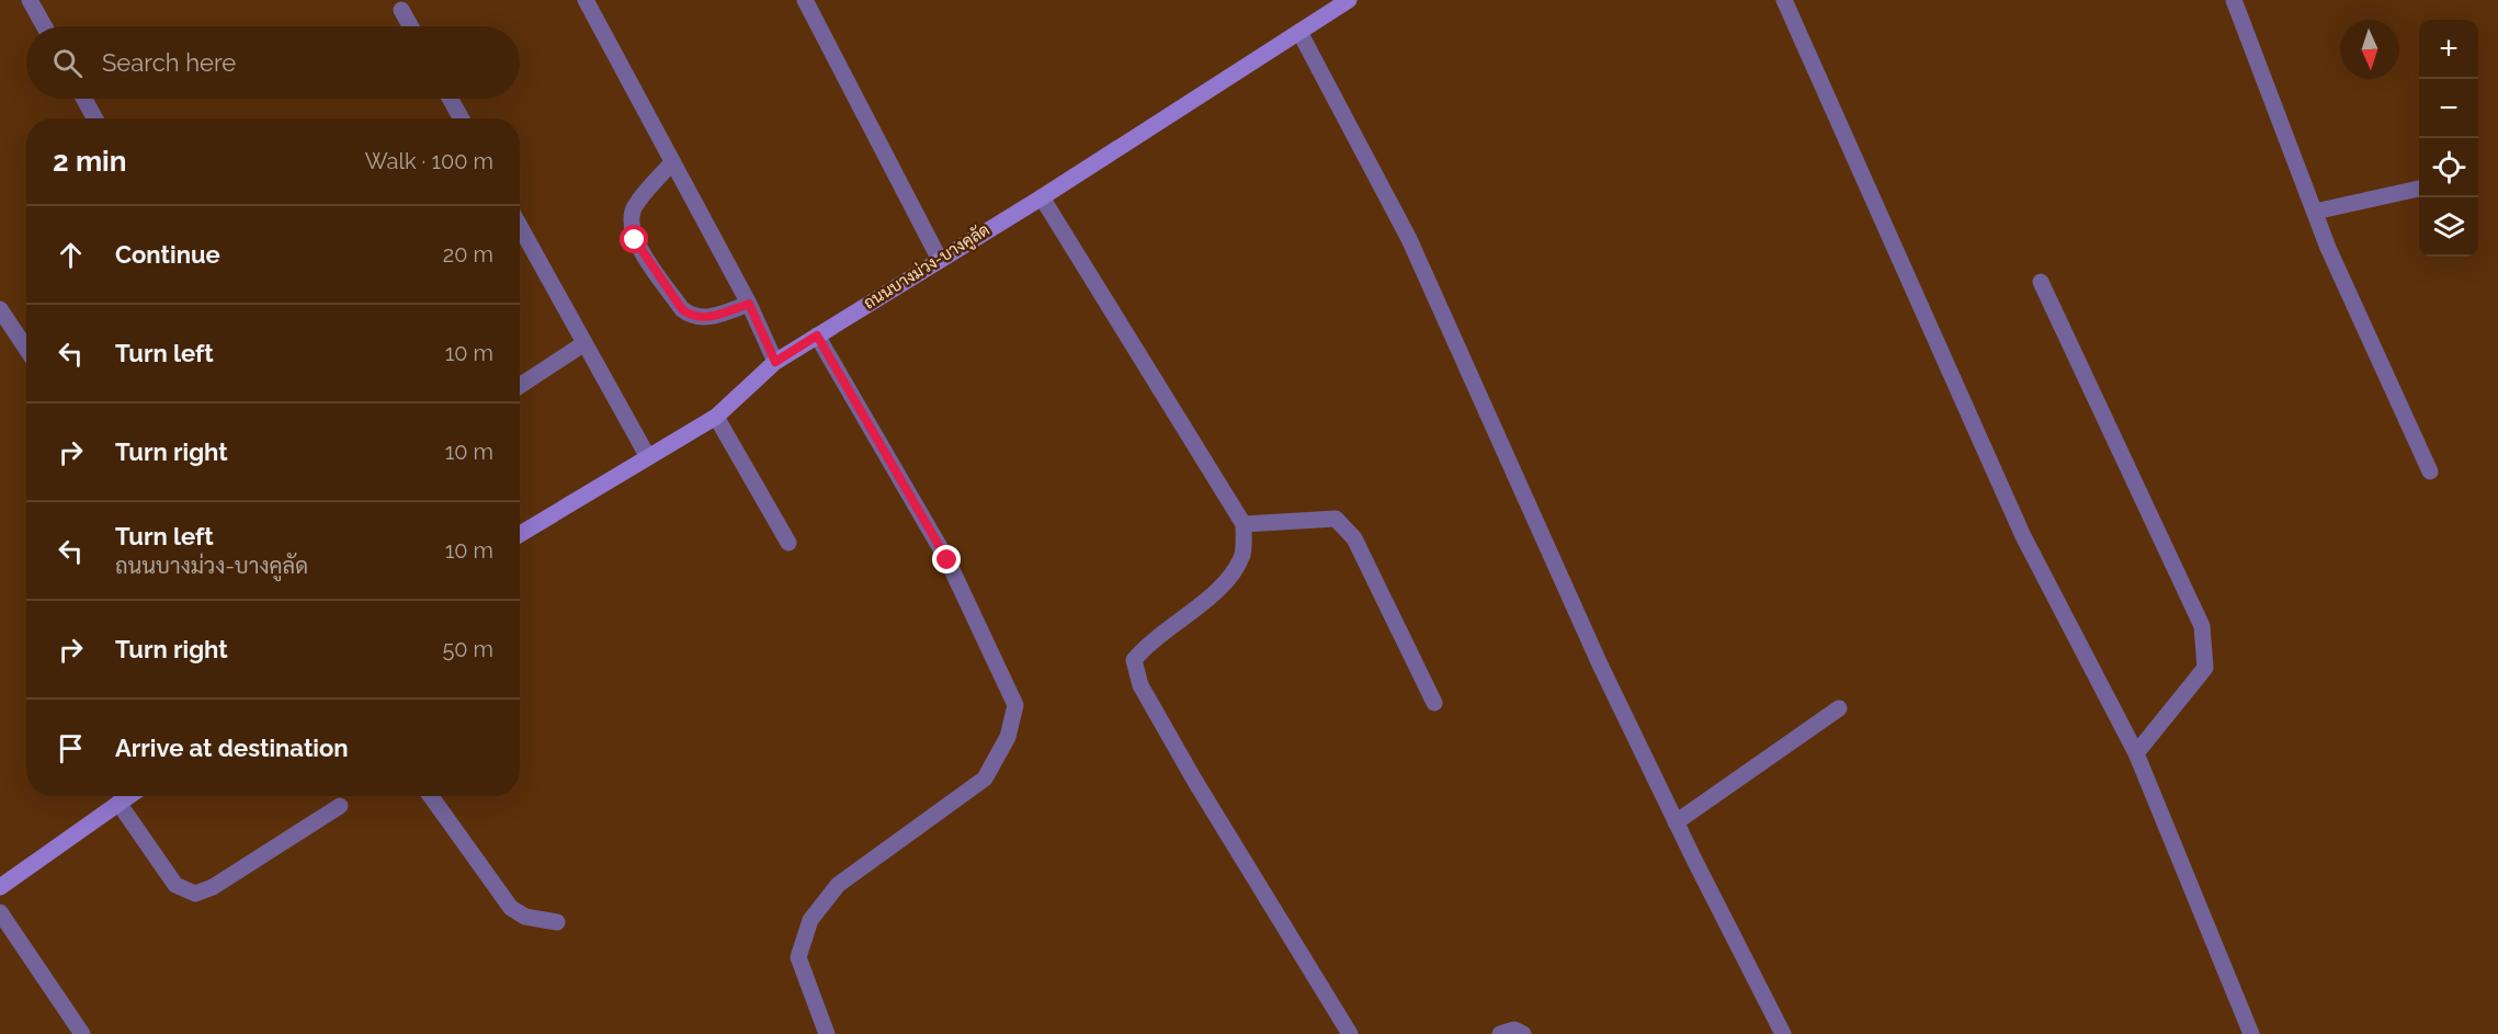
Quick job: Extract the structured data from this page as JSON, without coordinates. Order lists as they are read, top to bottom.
{
  "streets": {
    "street": ["ถนนบางม่วง-บางคูลัด"]
  },
  "north": "bottom",
  "page": {
    "map_buttons": ["+", "−"],
    "search": "Search here",
    "heading": ["2 min", "Walk · 100 m"],
    "list": [
      ["Continue", "20 m"],
      ["Turn left", "10 m"],
      ["Turn right", "10 m"],
      ["Turn left", "ถนนบางม่วง-บางคูลัด", "10 m"],
      ["Turn right", "50 m"],
      "Arrive at destination"
    ]
  }
}
